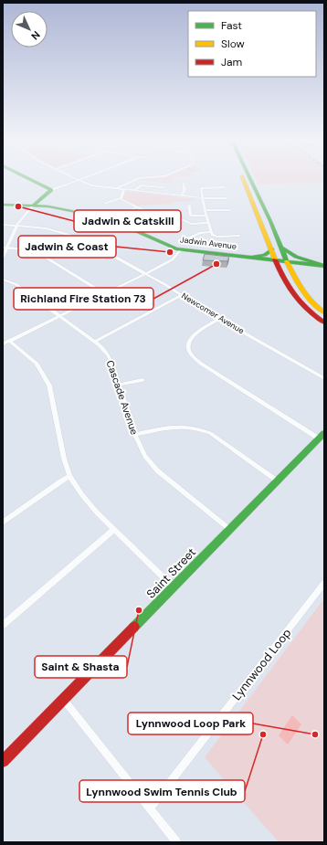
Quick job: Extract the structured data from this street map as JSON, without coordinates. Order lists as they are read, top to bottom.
{
  "streets": {
    "main road": ["Jadwin Avenue", "Saint Street"],
    "street": ["Newcomer Avenue", "Cascade Avenue", "Lynnwood Loop"]
  },
  "crossings": [
    ["Cascade Avenue", "Saint Street"]
  ],
  "places": [
    "Jadwin & Catskill",
    "Jadwin & Coast",
    "Richland Fire Station 73",
    "Saint & Shasta",
    "Lynnwood Swim Tennis Club",
    "Lynnwood Loop Park"
  ],
  "legend": ["Fast", "Slow", "Jam"],
  "north": "bottom right"
}
